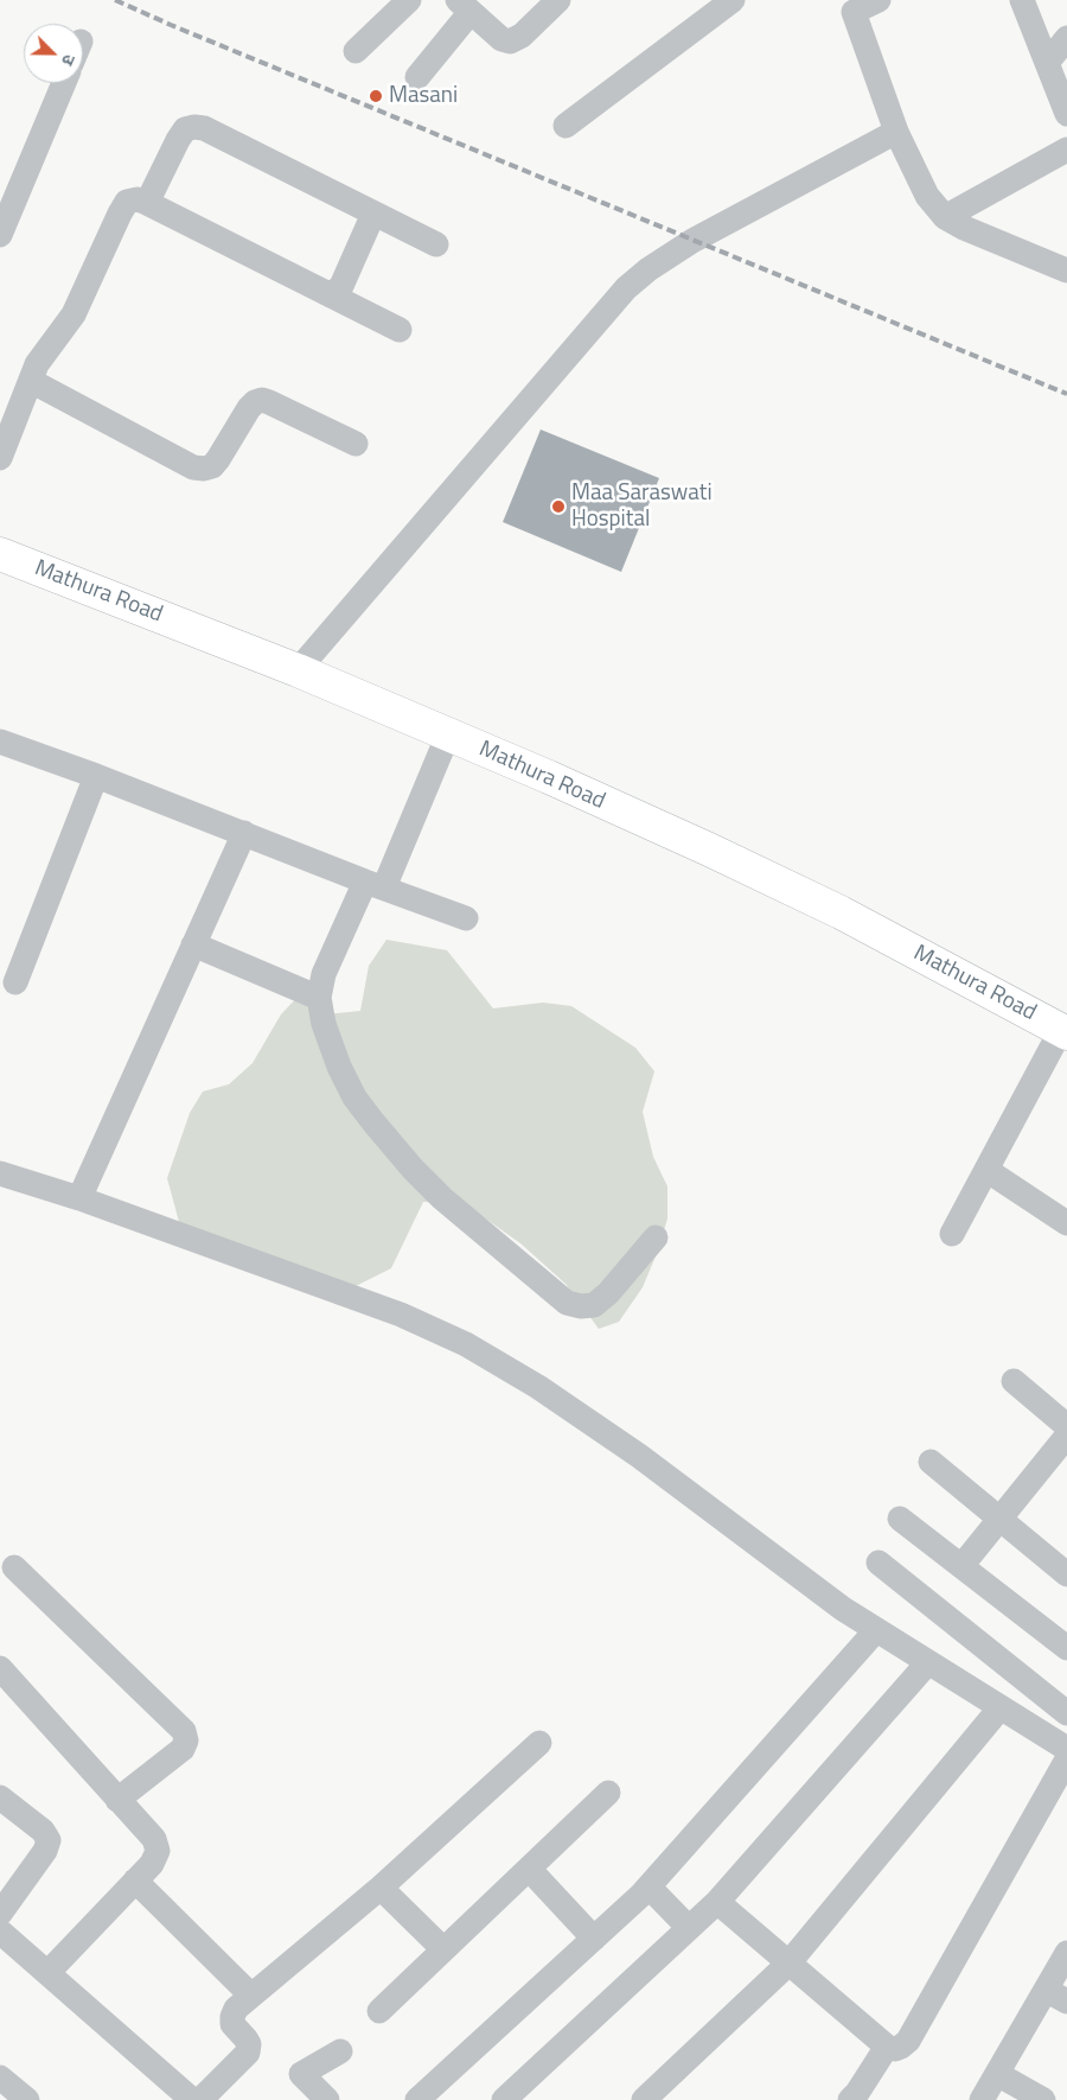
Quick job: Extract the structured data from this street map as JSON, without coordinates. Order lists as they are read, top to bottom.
{
  "streets": {
    "main road": ["Mathura Road"]
  },
  "places": ["Masani", "Maa Saraswati Hospital"],
  "north": "bottom right"
}
